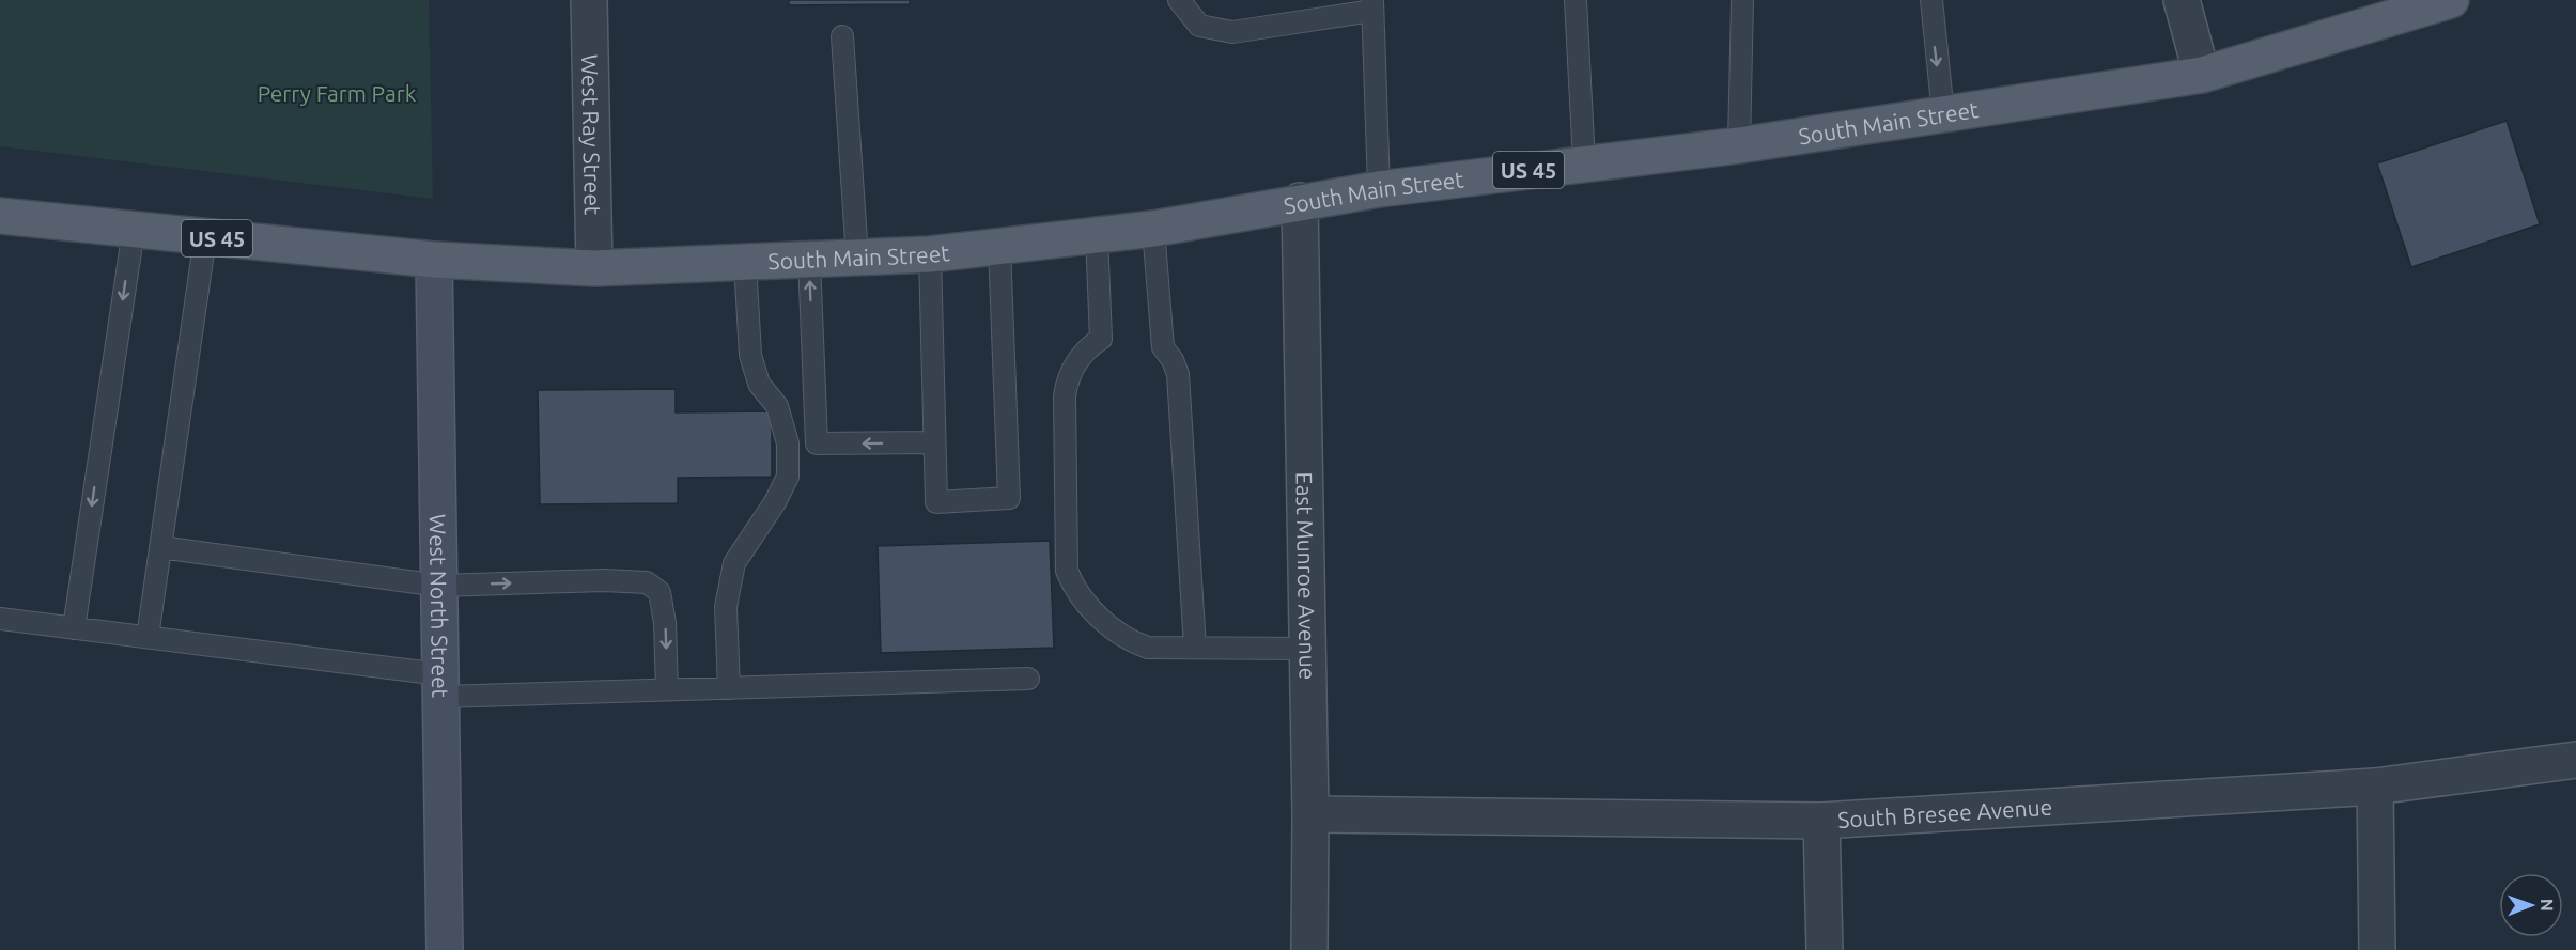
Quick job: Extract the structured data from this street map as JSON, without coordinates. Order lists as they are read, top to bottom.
{
  "streets": {
    "main road": ["South Main Street", "US 45", "West North Street"],
    "street": ["West Ray Street", "East Munroe Avenue", "South Bresee Avenue"]
  },
  "crossings": [
    ["South Main Street", "West Ray Street"],
    ["South Main Street", "US 45"],
    ["South Main Street", "East Munroe Avenue"],
    ["South Main Street", "West North Street"],
    ["US 45", "West North Street"],
    ["East Munroe Avenue", "South Bresee Avenue"]
  ],
  "parks": ["Perry Farm Park"],
  "north": "right"
}
